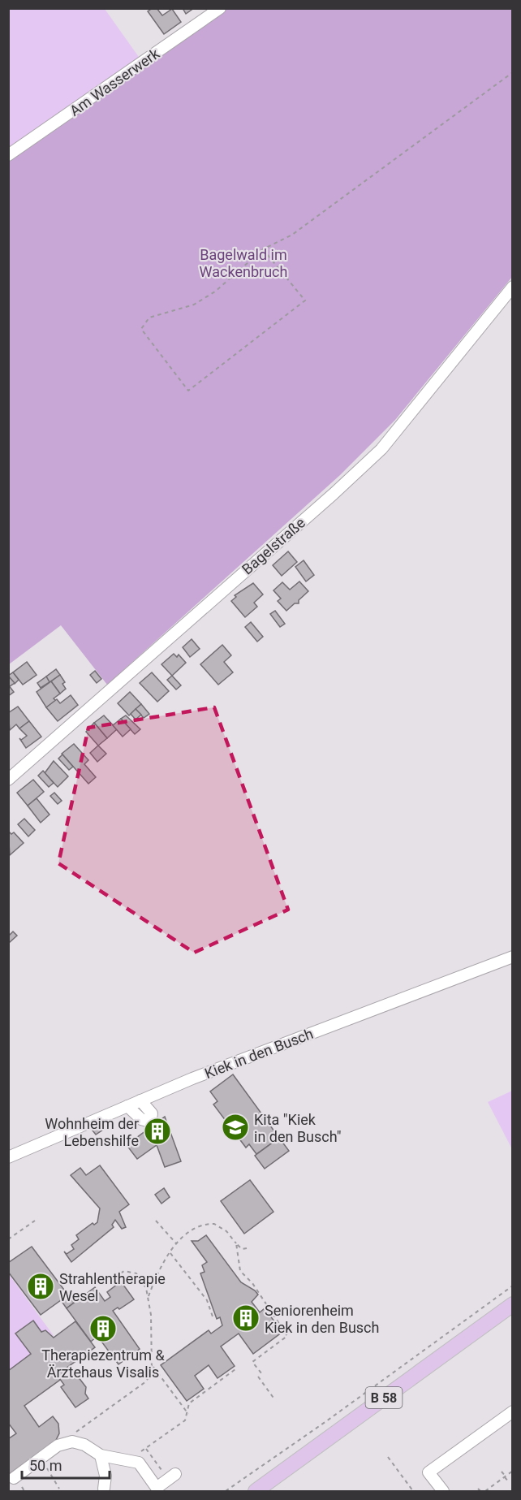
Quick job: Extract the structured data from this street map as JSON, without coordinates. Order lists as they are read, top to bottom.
{
  "streets": {
    "main road": ["B 58"],
    "street": ["Am Wasserwerk", "Bagelstraße", "Kiek in den Busch"]
  },
  "parks": ["Bagelwald im Wackenbruch"],
  "places": {
    "school or university": ["Kita \"Kiek in den Busch\""],
    "building": [
      "Wohnheim der Lebenshilfe",
      "Strahlentherapie Wesel",
      "Seniorenheim Kiek in den Busch",
      "Therapiezentrum & Ärztehaus Visalis"
    ]
  },
  "scale_bar": "50 m"
}
